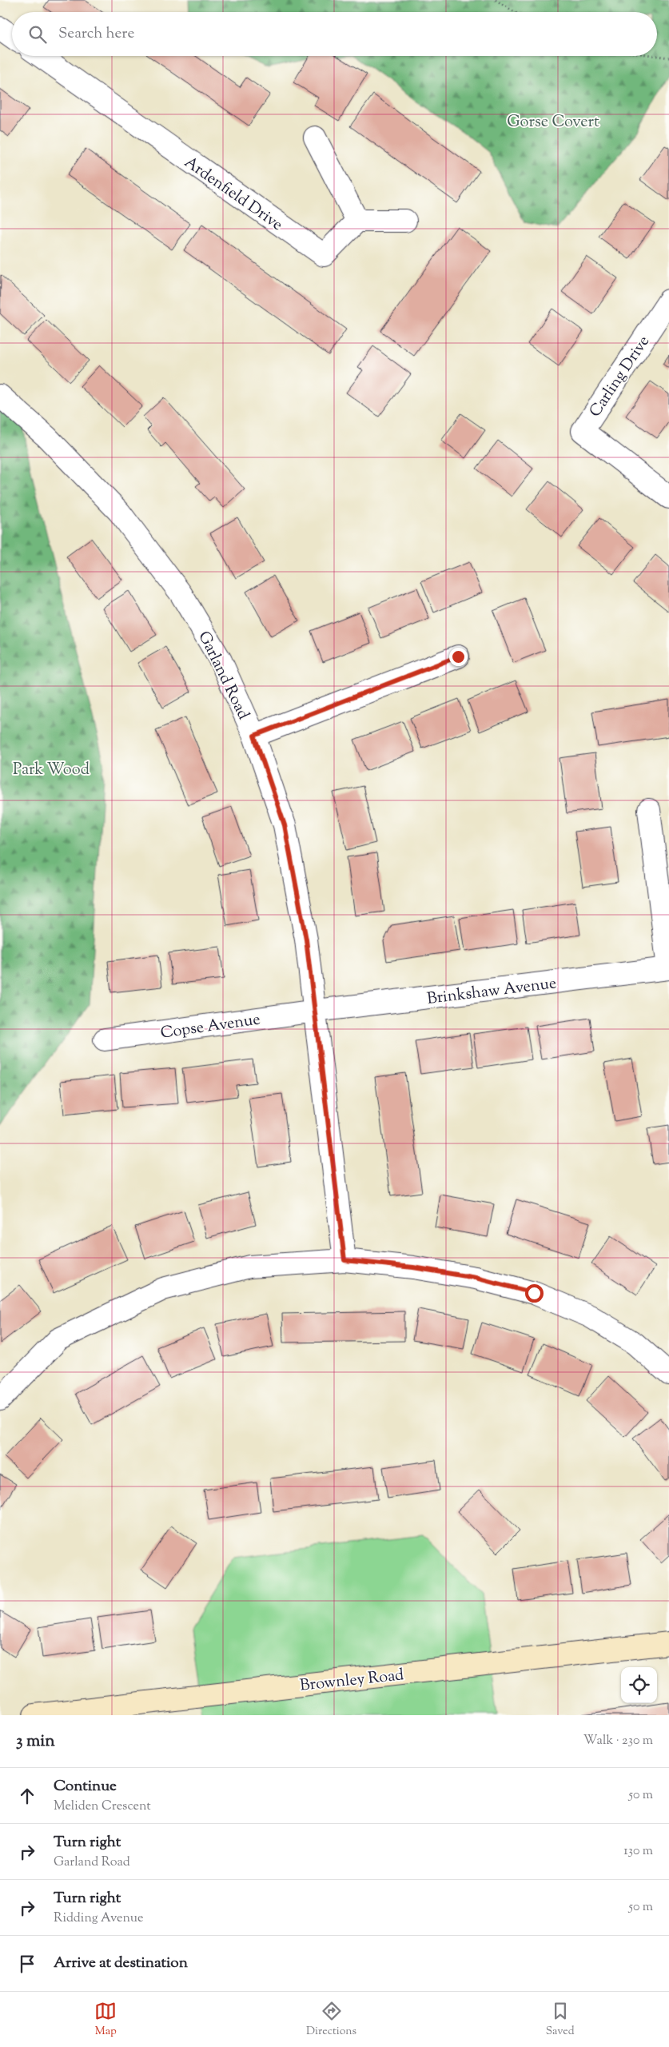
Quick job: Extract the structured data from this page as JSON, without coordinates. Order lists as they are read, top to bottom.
{
  "streets": {
    "street": [
      "Ardenfield Drive",
      "Carling Drive",
      "Garland Road",
      "Brinkshaw Avenue",
      "Copse Avenue",
      "Brownley Road"
    ]
  },
  "crossings": [
    ["Garland Road", "Brinkshaw Avenue"],
    ["Garland Road", "Copse Avenue"],
    ["Brinkshaw Avenue", "Copse Avenue"]
  ],
  "parks": ["Gorse Covert", "Park Wood"],
  "page": {
    "search": "Search here",
    "heading": ["3 min", "Walk · 230 m"],
    "list": [
      ["Continue", "Meliden Crescent", "50 m"],
      ["Turn right", "Garland Road", "130 m"],
      ["Turn right", "Ridding Avenue", "50 m"],
      "Arrive at destination"
    ],
    "nav": ["Map", "Directions", "Saved"]
  }
}
